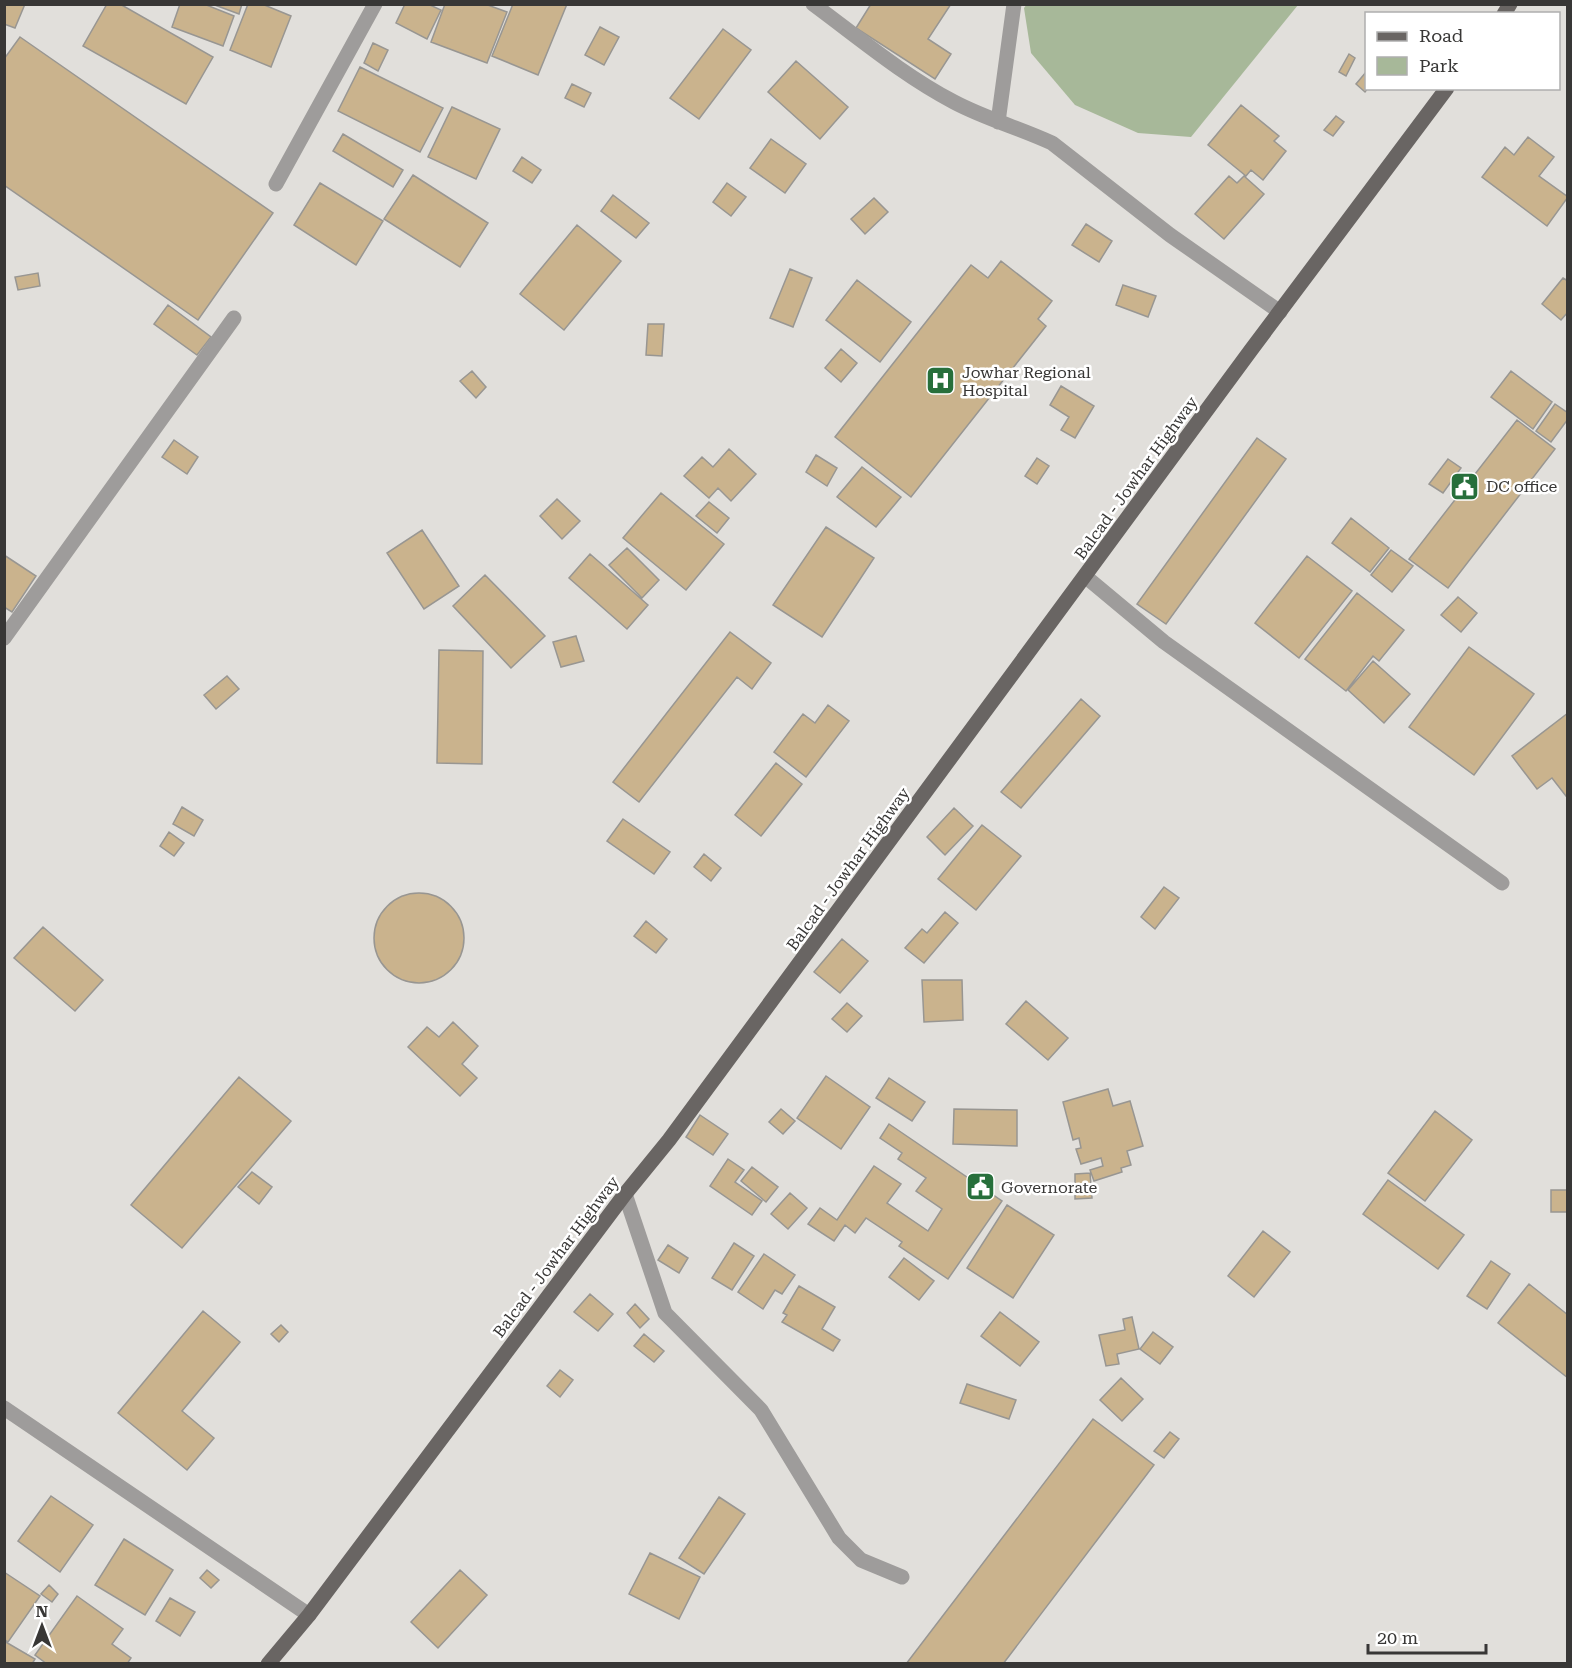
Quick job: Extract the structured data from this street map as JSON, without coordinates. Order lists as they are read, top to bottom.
{
  "streets": {
    "main road": ["Balcad - Jowhar Highway"]
  },
  "places": {
    "hospital": ["Jowhar Regional Hospital"],
    "public building": ["DC office", "Governorate"]
  },
  "legend": ["Road", "Park"],
  "scale_bar": "20 m",
  "north": "top"
}
